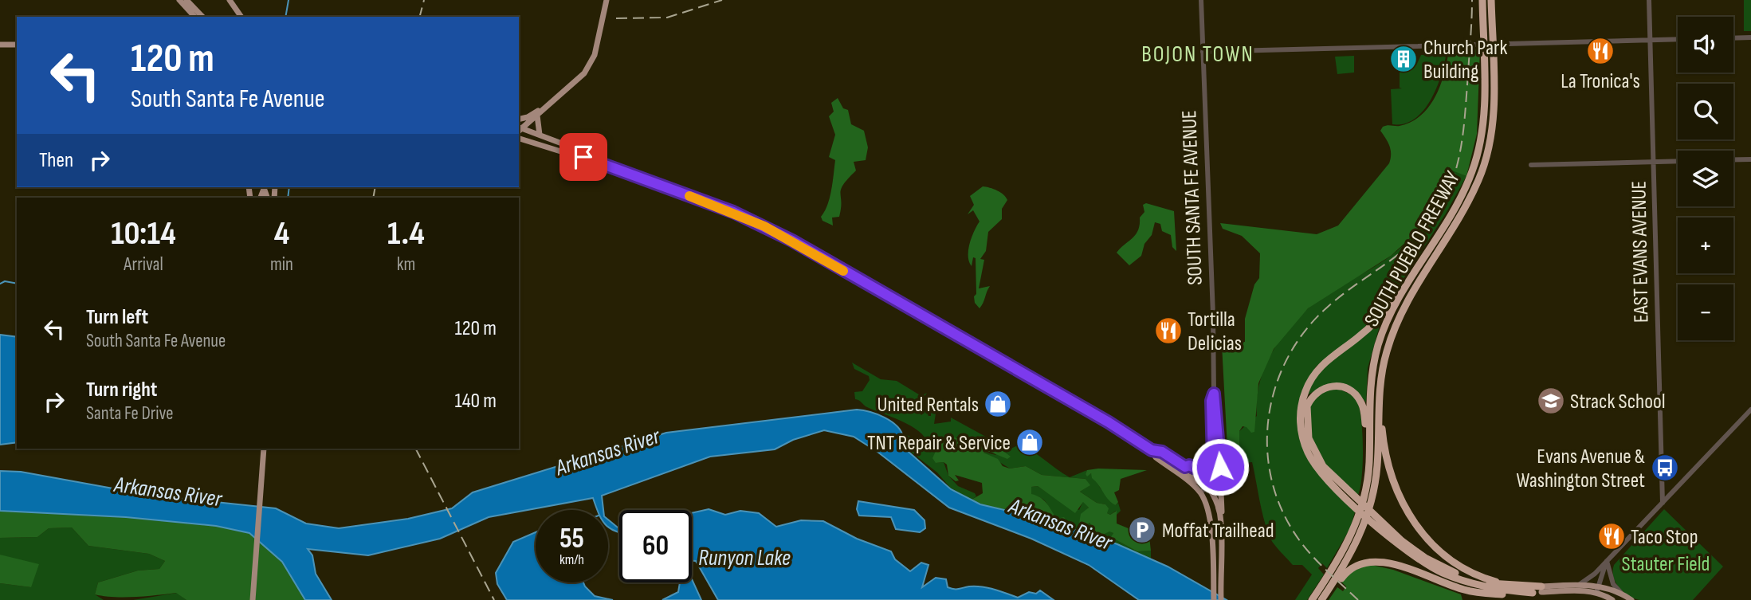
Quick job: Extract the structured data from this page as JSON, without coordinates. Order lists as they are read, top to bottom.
{
  "streets": {
    "highway": ["SOUTH PUEBLO FREEWAY"],
    "street": ["SOUTH SANTA FE AVENUE", "EAST EVANS AVENUE"]
  },
  "districts": ["BOJON TOWN"],
  "water": ["Arkansas River", "Runyon Lake"],
  "parks": ["Stauter Field"],
  "places": {
    "restaurant": ["La Tronica's", "Tortilla Delicias", "Taco Stop"],
    "building": ["Church Park Building"],
    "school or university": ["Strack School"],
    "shop": ["United Rentals", "TNT Repair & Service"],
    "bus stop": ["Evans Avenue & Washington Street"],
    "parking": ["Moffat Trailhead"]
  },
  "page": {
    "map_buttons": ["+", "−"],
    "turn": ["120 m", "South Santa Fe Avenue"],
    "then": "Then",
    "eta": [
      "10:14",
      "Arrival",
      "4",
      "min",
      "1.4",
      "km"
    ],
    "list": [
      {
        "name": "Turn left",
        "note": "South Santa Fe Avenue",
        "value": "120 m"
      },
      {
        "name": "Turn right",
        "note": "Santa Fe Drive",
        "value": "140 m"
      }
    ],
    "speed": "55 km/h",
    "limit": "60"
  }
}
